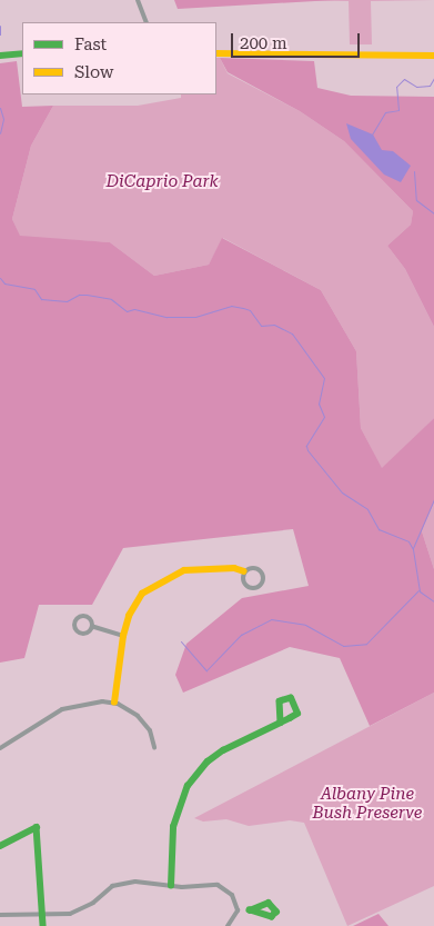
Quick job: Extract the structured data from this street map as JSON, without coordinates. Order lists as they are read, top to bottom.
{
  "parks": ["DiCaprio Park", "Albany Pine Bush Preserve"],
  "legend": ["Fast", "Slow"],
  "scale_bar": "200 m"
}
